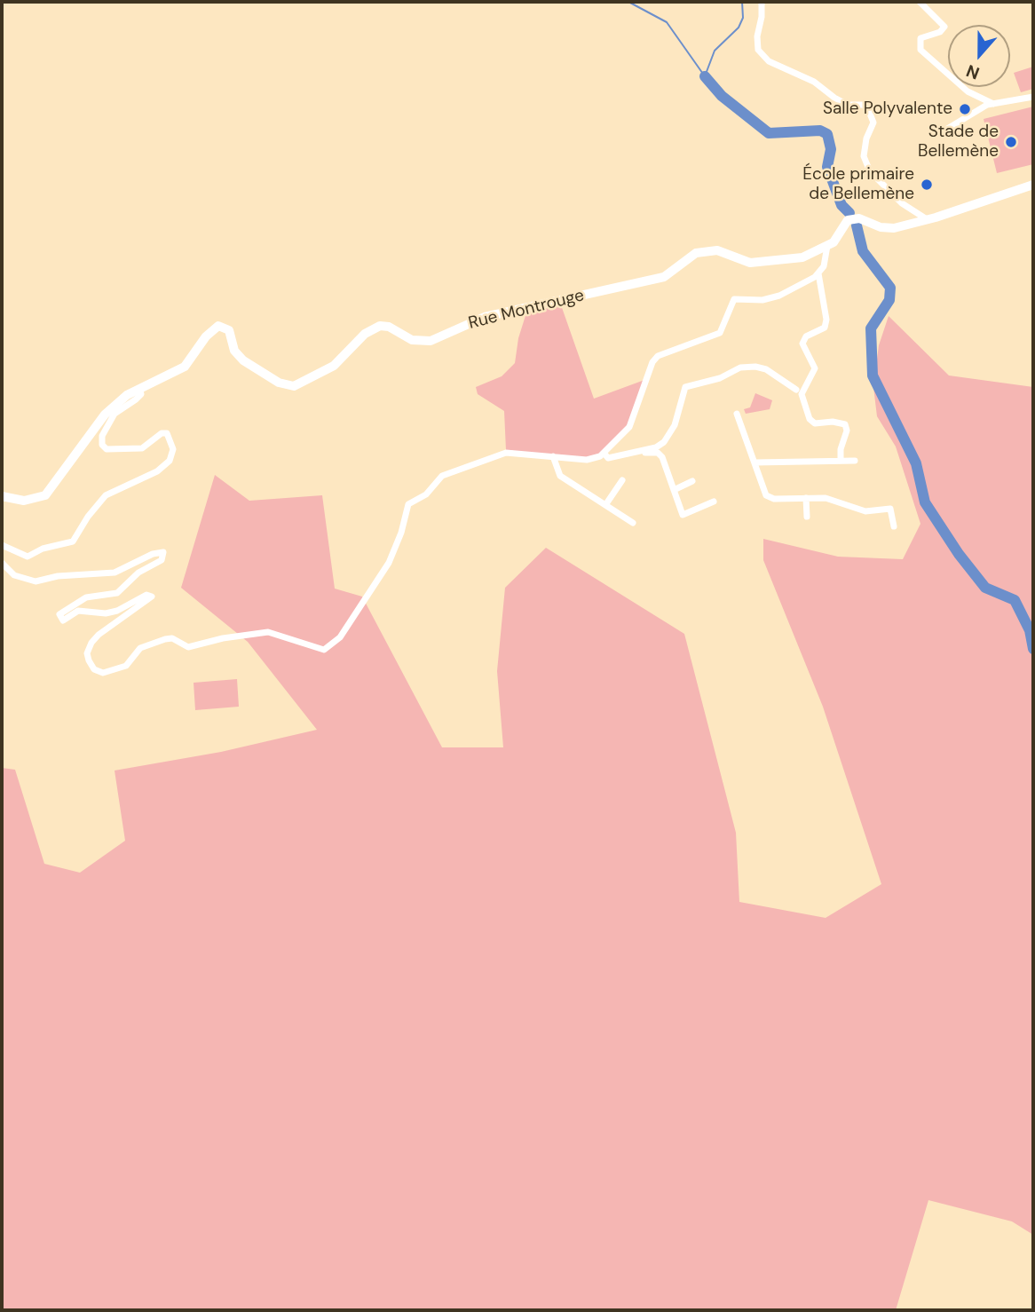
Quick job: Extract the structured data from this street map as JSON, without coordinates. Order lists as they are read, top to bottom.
{
  "streets": {
    "main road": ["Rue Montrouge"]
  },
  "places": ["Salle Polyvalente", "Stade de Bellemène", "École primaire de Bellemène"],
  "north": "bottom"
}
